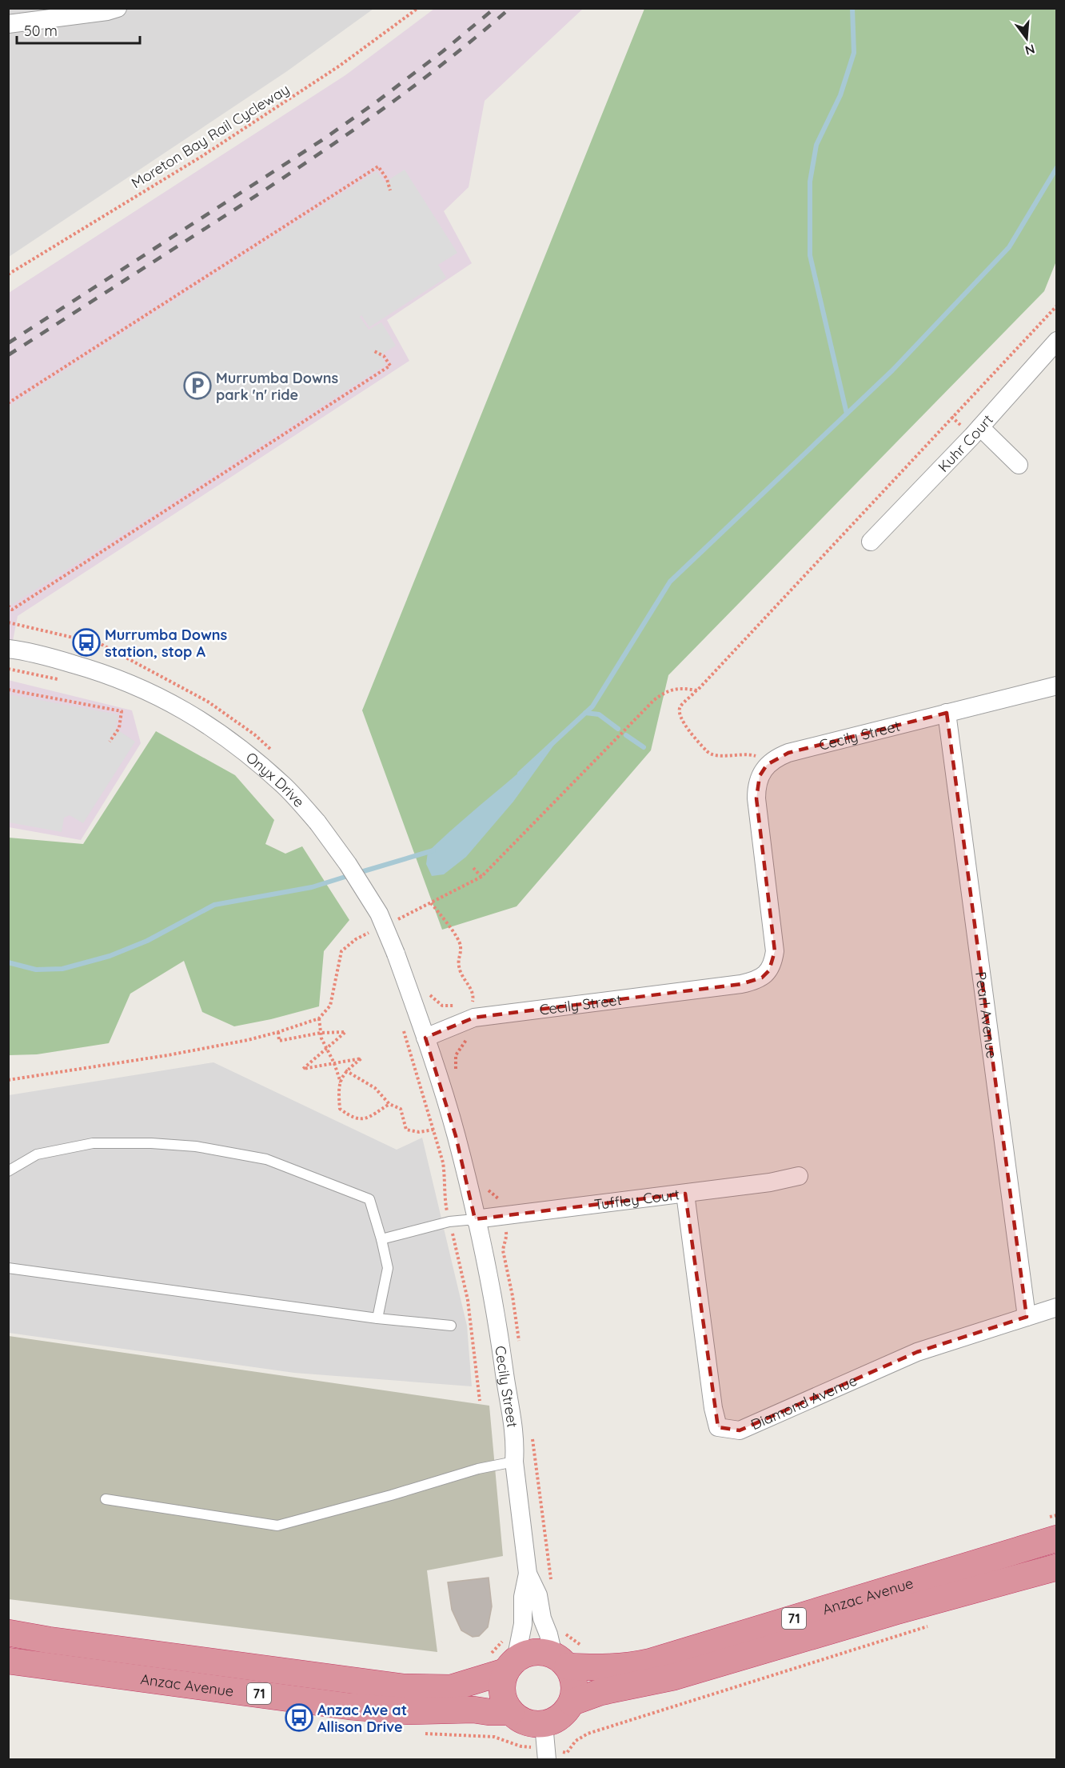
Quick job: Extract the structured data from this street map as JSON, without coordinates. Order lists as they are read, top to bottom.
{
  "streets": {
    "highway": ["Anzac Avenue", "71"],
    "street": [
      "Kuhr Court",
      "Cecily Street",
      "Onyx Drive",
      "Pearl Avenue",
      "Tuffley Court",
      "Diamond Avenue"
    ],
    "path": ["Moreton Bay Rail Cycleway"]
  },
  "crossings": [
    ["Cecily Street", "Onyx Drive"],
    ["Cecily Street", "Pearl Avenue"],
    ["Cecily Street", "Tuffley Court"],
    ["Cecily Street", "Anzac Avenue"],
    ["Cecily Street", "71"],
    ["Pearl Avenue", "Diamond Avenue"],
    ["Tuffley Court", "Diamond Avenue"],
    ["Anzac Avenue", "71"]
  ],
  "places": {
    "parking": ["Murrumba Downs park 'n' ride"],
    "bus stop": ["Murrumba Downs station, stop A", "Anzac Ave at Allison Drive"]
  },
  "scale_bar": "50 m",
  "north": "bottom"
}
